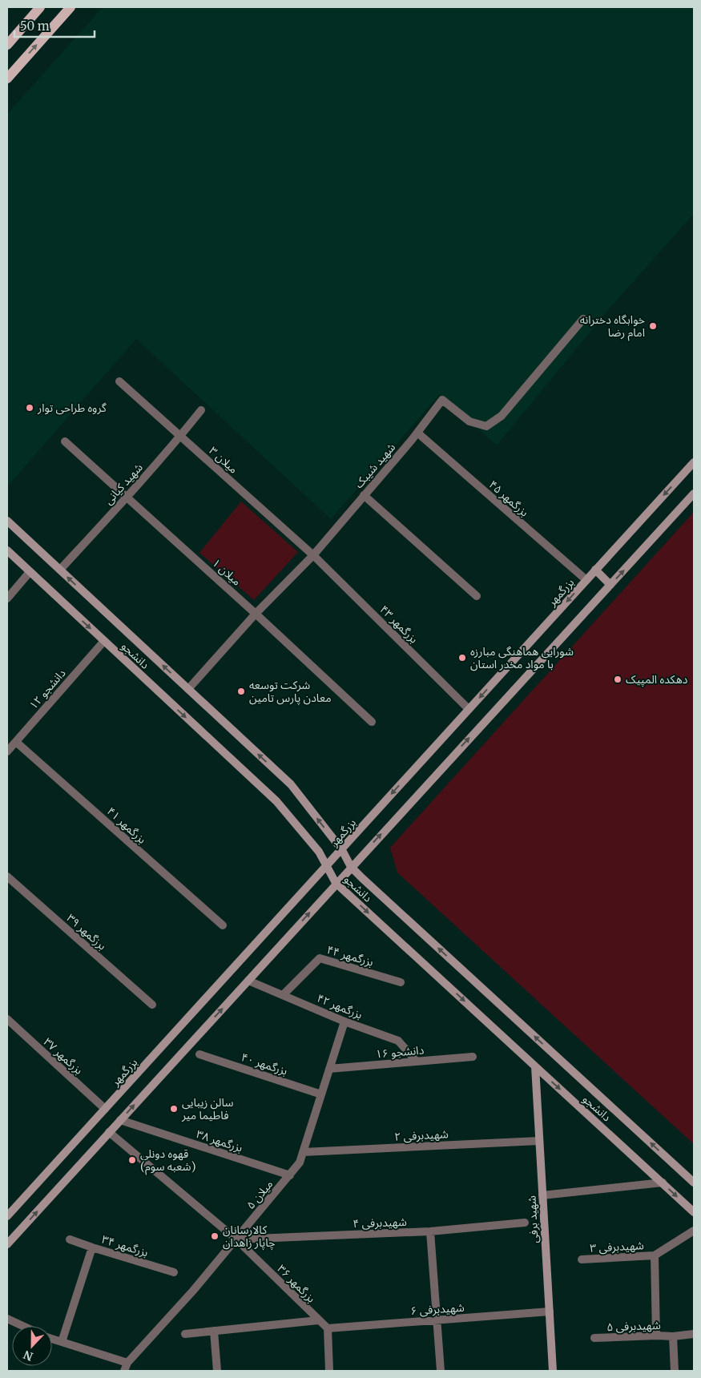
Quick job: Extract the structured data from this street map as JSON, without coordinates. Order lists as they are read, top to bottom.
{
  "streets": {
    "street": [
      "میلان ۳",
      "شهید شیبک",
      "شهید کیانی",
      "بزرگمهر ۴۵",
      "میلان ۱",
      "بزرگمهر",
      "بزرگمهر ۴۳",
      "دانشجو",
      "دانشجو ۱۲",
      "بزرگمهر ۴۱",
      "برزگمهر ۳۹",
      "بزرگمهر ۴۴",
      "بزرگمهر ۴۲",
      "دانشجو ۱۶",
      "بزرگمهر ۳۷",
      "بزرگمهر ۴۰",
      "شهیدبرفی ۲",
      "بزرگمهر ۳۸",
      "میلان ۵",
      "شهید برفی",
      "شهیدبرفی ۴",
      "بزرگمهر ۳۴",
      "شهیدبرفی ۳",
      "بزرگمهر ۳۶",
      "شهیدبرفی ۶",
      "شهیدبرفی ۵"
    ]
  },
  "crossings": [
    ["میلان ۳", "شهید شیبک"],
    ["میلان ۳", "شهید کیانی"],
    ["میلان ۳", "بزرگمهر ۴۳"],
    ["شهید شیبک", "بزرگمهر ۴۵"],
    ["شهید شیبک", "میلان ۱"],
    ["شهید شیبک", "بزرگمهر ۴۳"],
    ["شهید شیبک", "دانشجو"],
    ["شهید کیانی", "میلان ۱"],
    ["شهید کیانی", "دانشجو"],
    ["بزرگمهر ۴۵", "بزرگمهر"],
    ["بزرگمهر", "بزرگمهر ۴۳"],
    ["بزرگمهر", "دانشجو"],
    ["بزرگمهر", "بزرگمهر ۳۷"],
    ["دانشجو", "دانشجو ۱۲"],
    ["دانشجو", "شهید برفی"],
    ["دانشجو ۱۲", "بزرگمهر ۴۱"],
    ["بزرگمهر ۴۴", "بزرگمهر ۴۲"],
    ["بزرگمهر ۴۲", "دانشجو ۱۶"],
    ["بزرگمهر ۴۲", "میلان ۵"],
    ["دانشجو ۱۶", "میلان ۵"],
    ["بزرگمهر ۴۰", "میلان ۵"],
    ["شهیدبرفی ۲", "میلان ۵"],
    ["شهیدبرفی ۲", "شهید برفی"],
    ["بزرگمهر ۳۸", "میلان ۵"],
    ["میلان ۵", "شهیدبرفی ۴"],
    ["میلان ۵", "بزرگمهر ۳۶"],
    ["شهید برفی", "شهیدبرفی ۶"],
    ["شهیدبرفی ۴", "بزرگمهر ۳۶"],
    ["بزرگمهر ۳۶", "شهیدبرفی ۶"]
  ],
  "places": [
    "خوابگاه دخترانه امام رضا",
    "گروه طراحی توار",
    "شورایی هماهنگی مبارزه با مواد مخدر استان",
    "دهکده المپیک",
    "شرکت توسعه معادن پارس تامین",
    "سالن زیبایی فاطیما میر",
    "قهوه دونلی (شعبه سوم)",
    "کالارسانان چاپار زاهدان"
  ],
  "scale_bar": "50 m",
  "north": "bottom"
}
